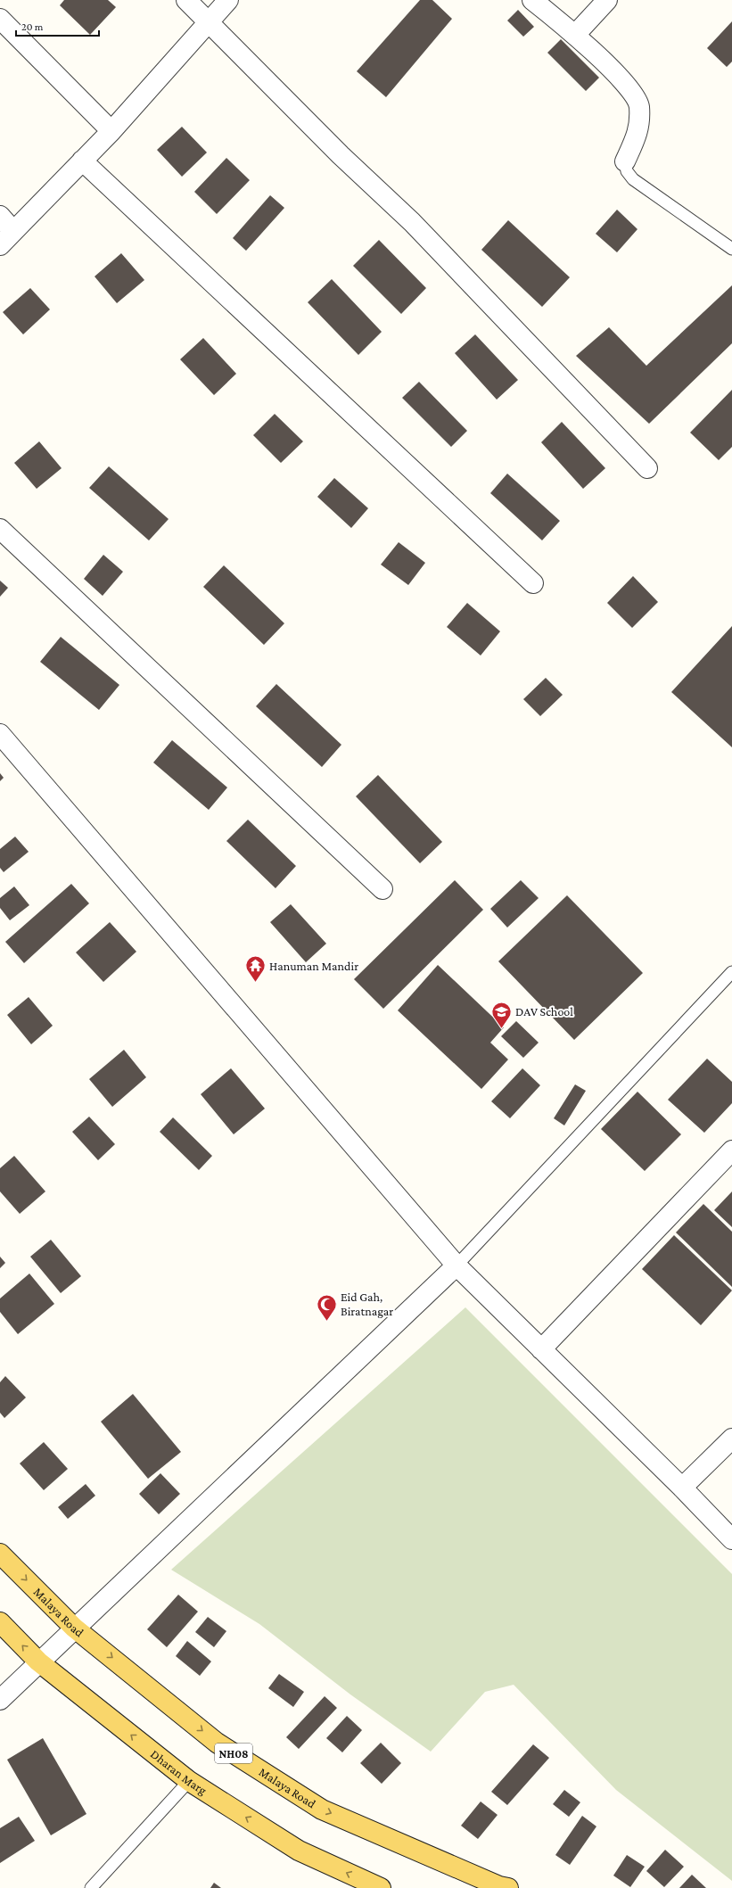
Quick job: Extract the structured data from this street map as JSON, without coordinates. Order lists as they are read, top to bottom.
{
  "streets": {
    "main road": ["Malaya Road", "NH08", "Dharan Marg"]
  },
  "one_way": ["Malaya Road", "Dharan Marg"],
  "places": {
    "temple": ["Hanuman Mandir"],
    "school or university": ["DAV School"],
    "mosque": ["Eid Gah, Biratnagar"]
  },
  "scale_bar": "20 m"
}
